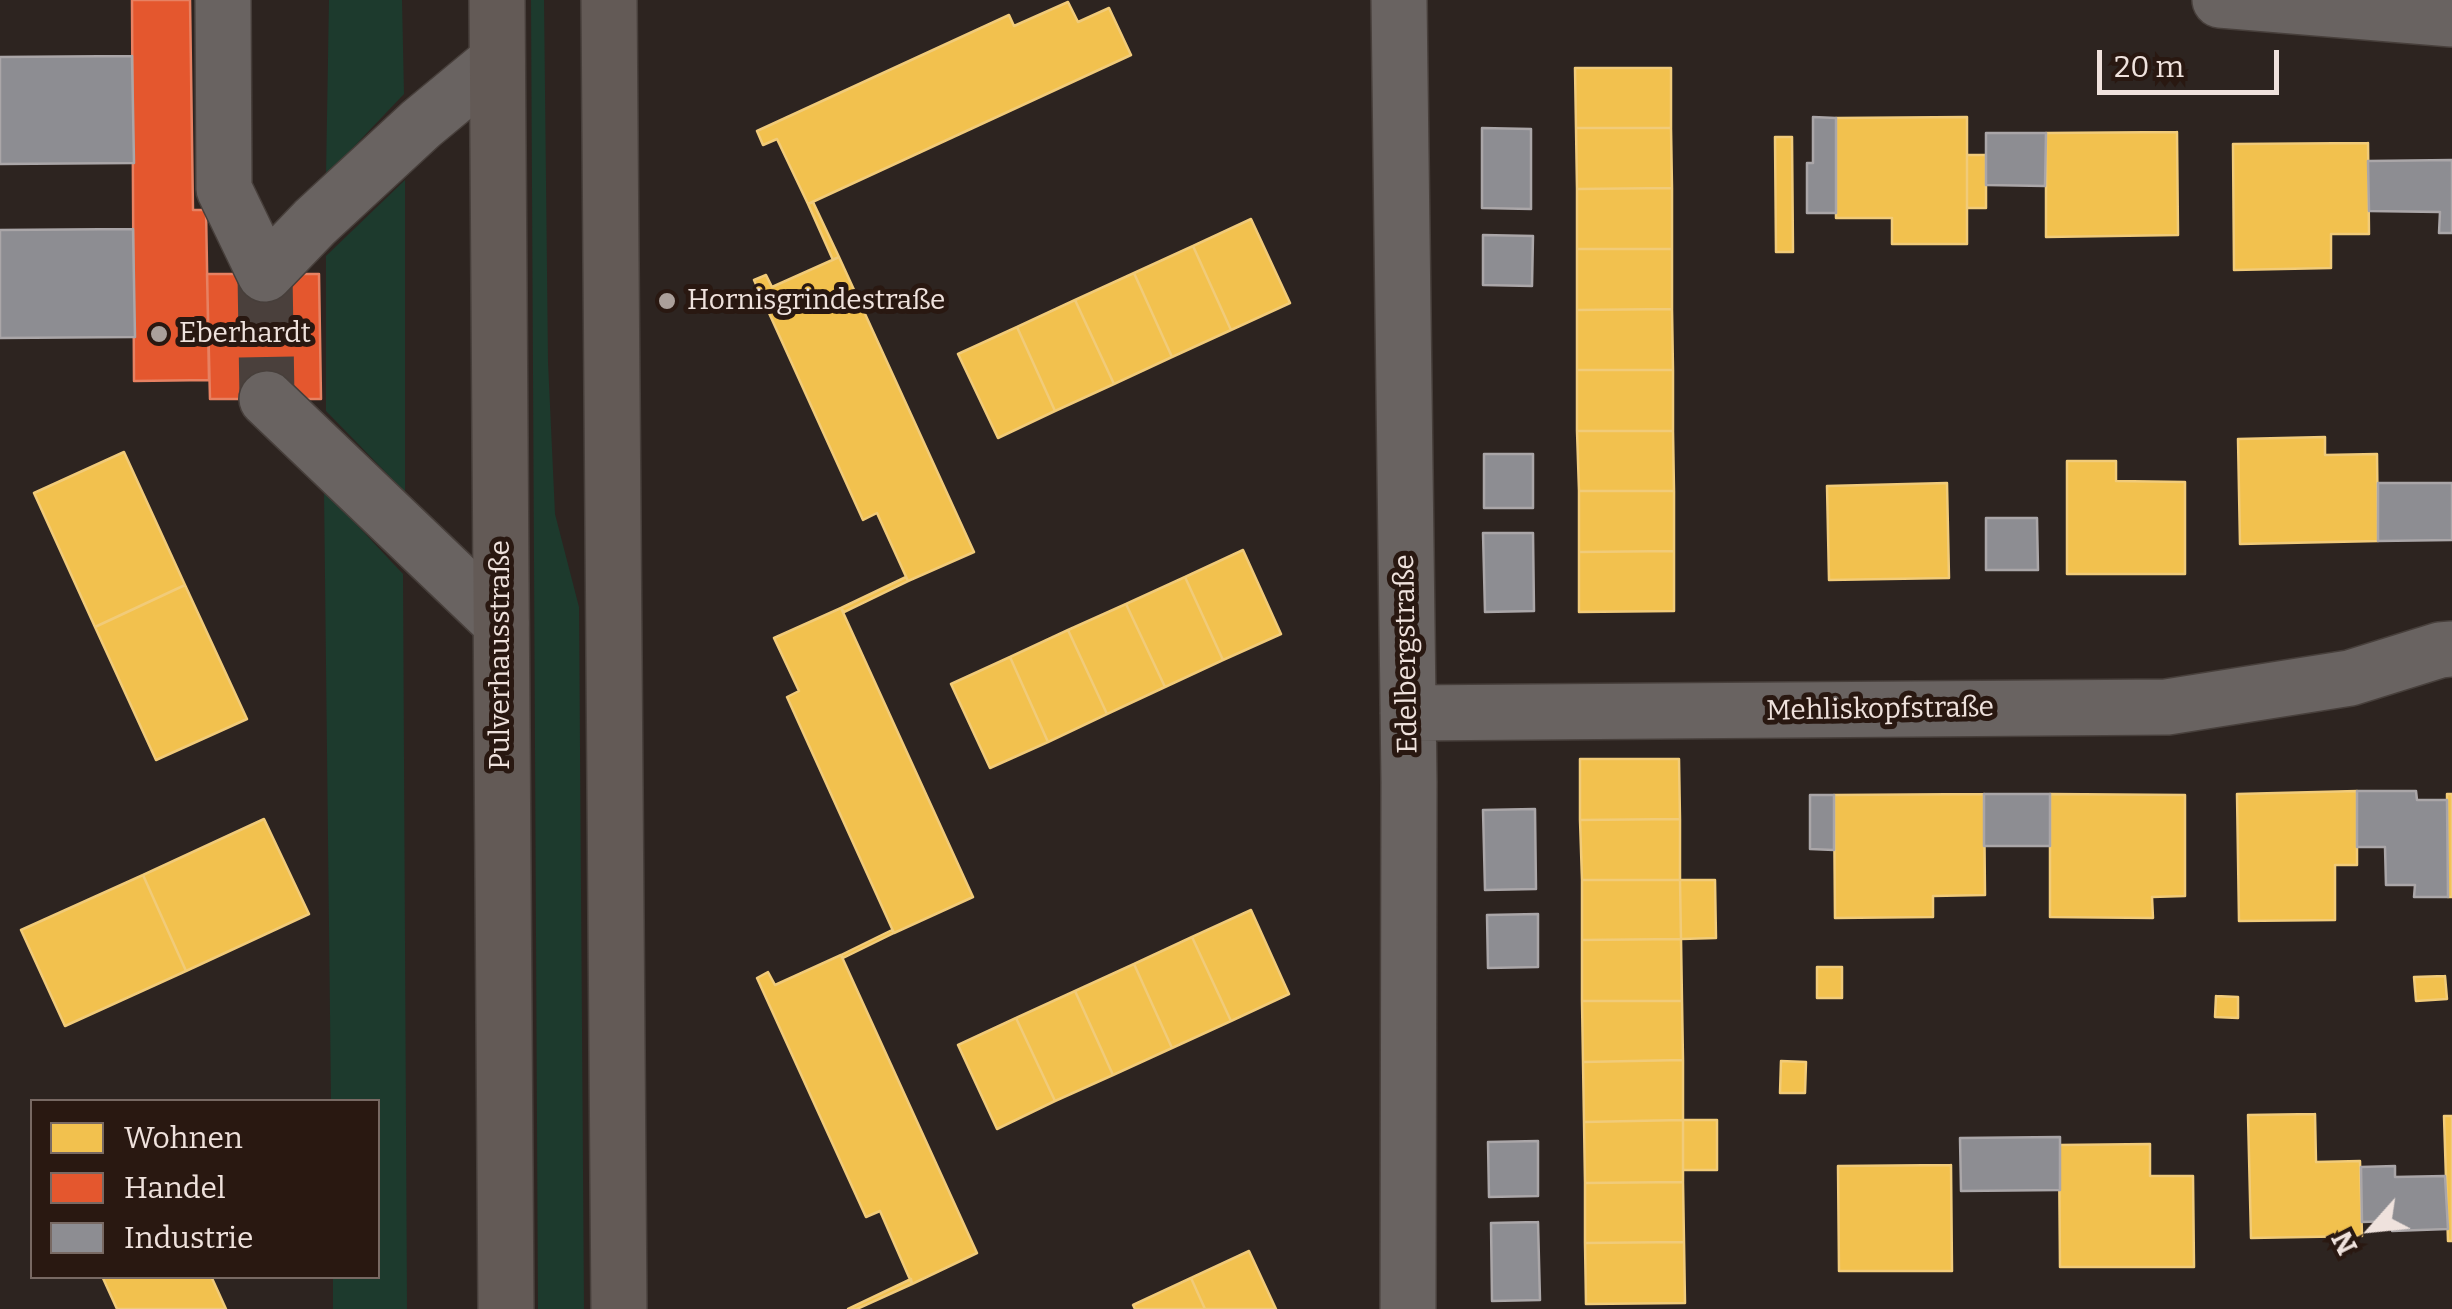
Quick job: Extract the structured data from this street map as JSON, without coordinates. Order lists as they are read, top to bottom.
{
  "streets": {
    "main road": ["Pulverhausstraße"],
    "street": ["Edelbergstraße", "Mehliskopfstraße"]
  },
  "crossings": [
    ["Edelbergstraße", "Mehliskopfstraße"]
  ],
  "places": ["Hornisgrindestraße", "Eberhardt"],
  "legend": ["Wohnen", "Handel", "Industrie"],
  "scale_bar": "20 m",
  "north": "bottom left"
}
